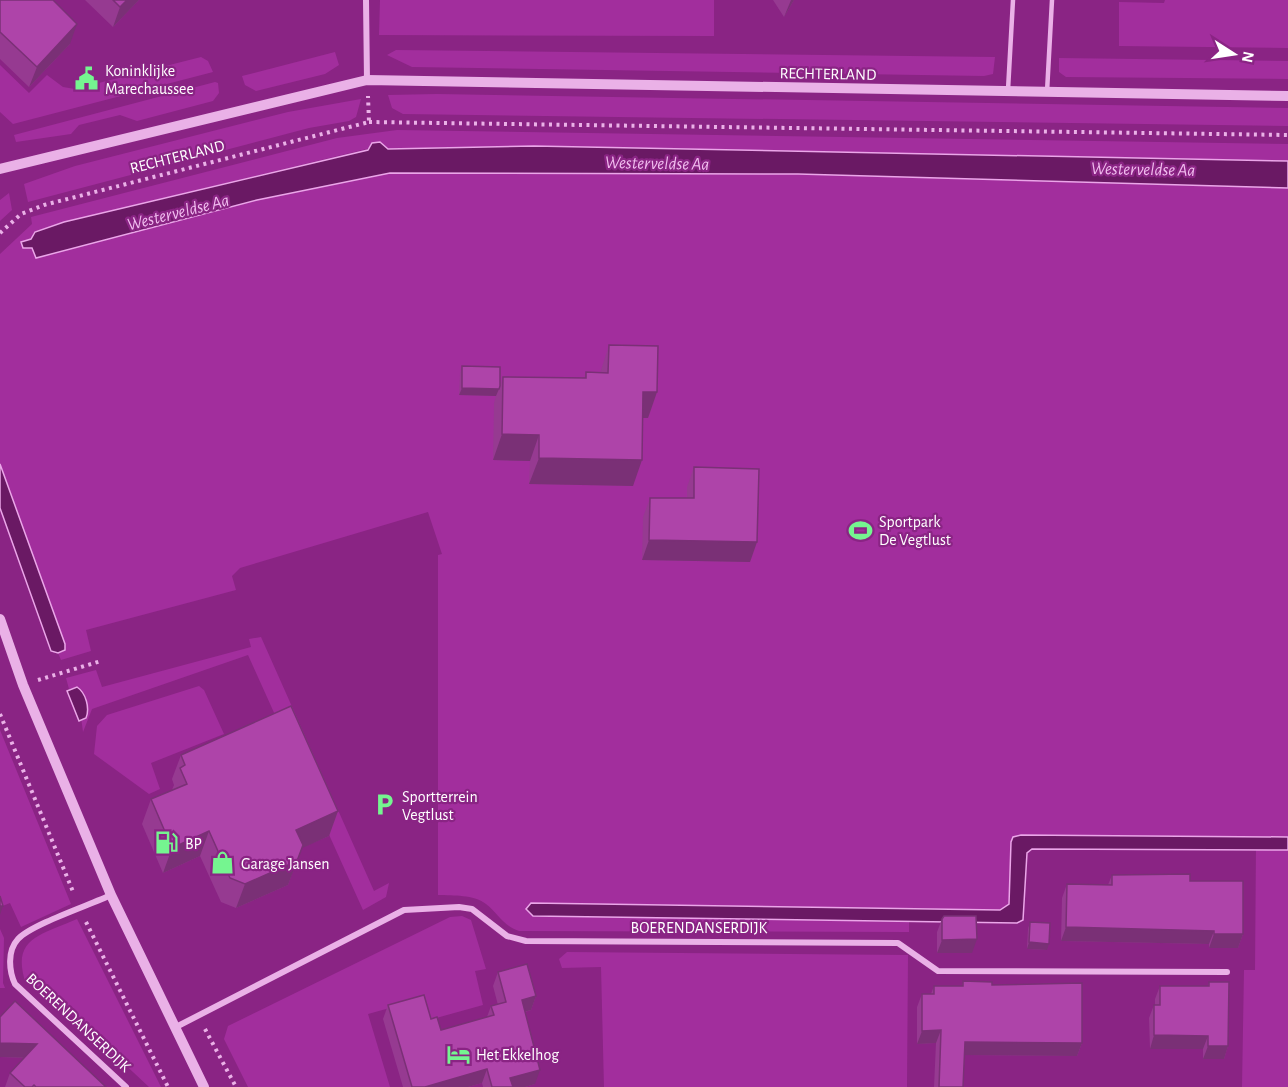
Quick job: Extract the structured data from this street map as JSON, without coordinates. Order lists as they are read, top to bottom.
{
  "streets": {
    "street": ["RECHTERLAND", "BOERENDANSERDIJK"]
  },
  "water": ["Westerveldse Aa"],
  "places": {
    "public building": ["Koninklijke Marechaussee"],
    "sports": ["Sportpark De Vegtlust"],
    "parking": ["Sportterrein Vegtlust"],
    "fuel station": ["BP"],
    "shop": ["Garage Jansen"],
    "hotel": ["Het Ekkelhog"]
  },
  "north": "right"
}
